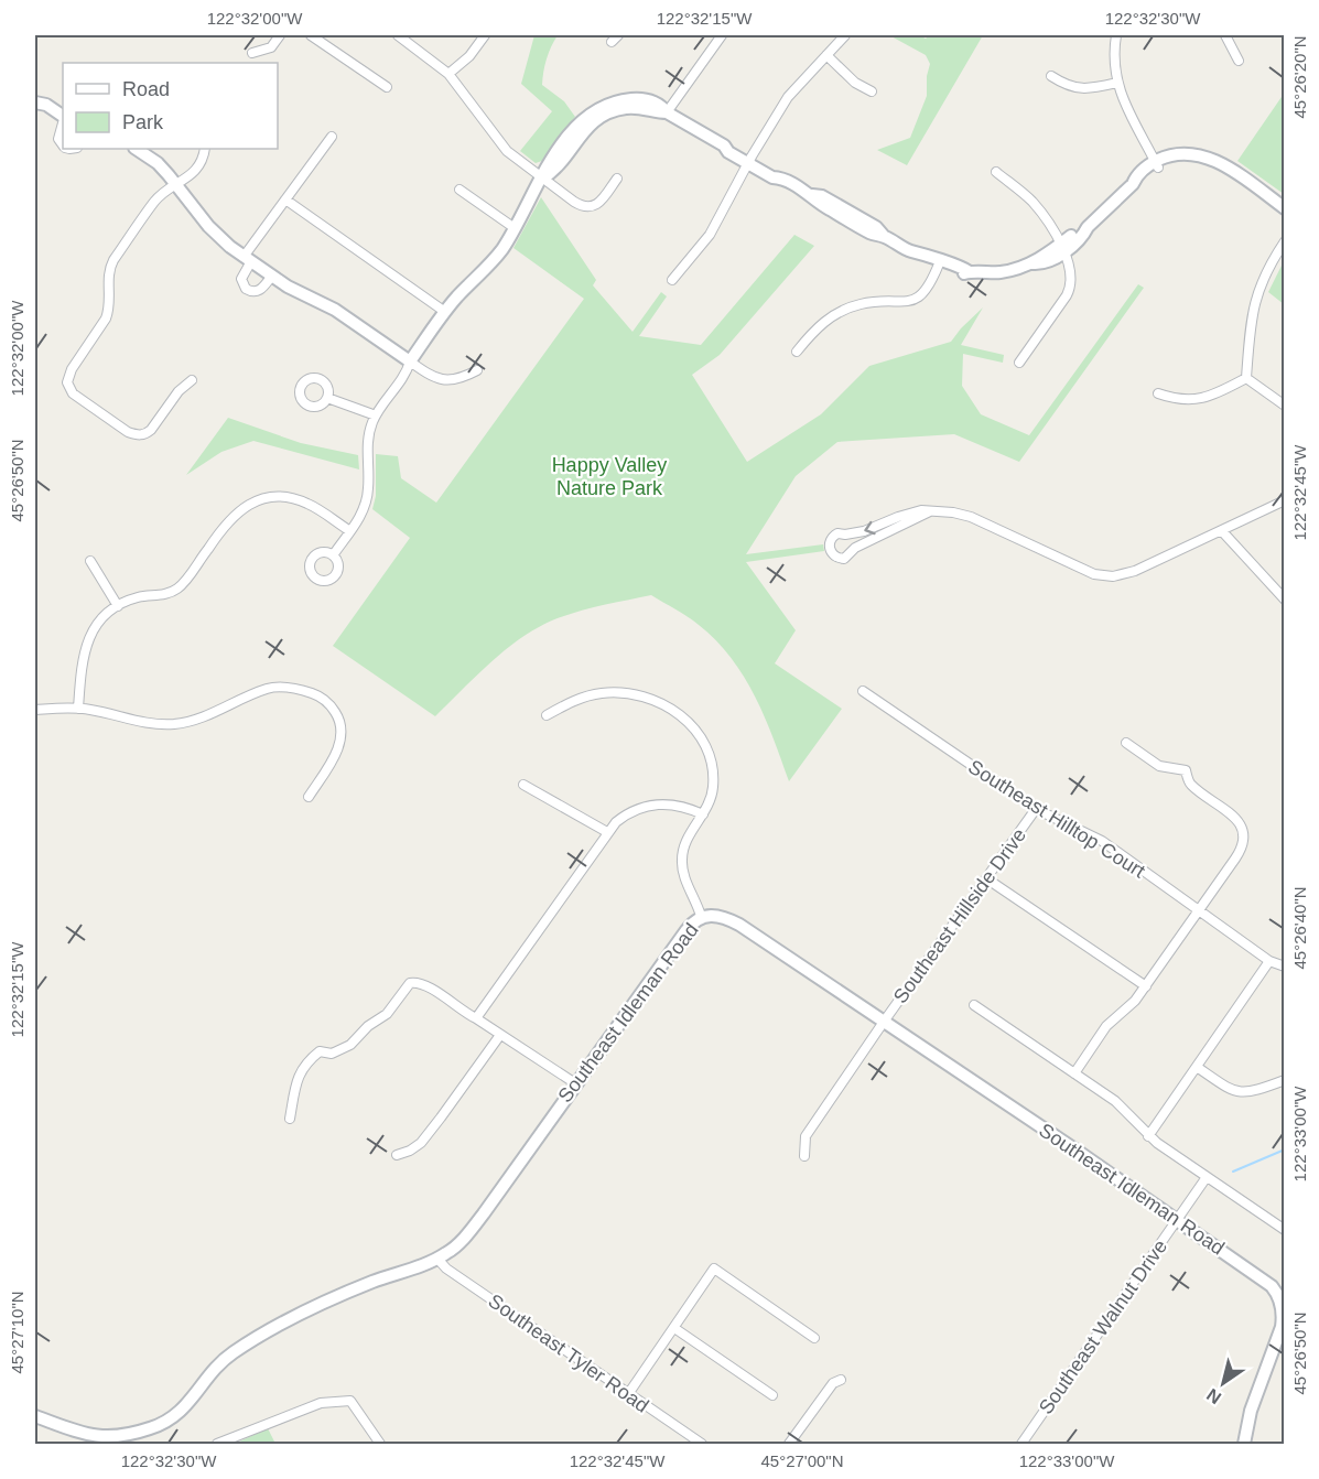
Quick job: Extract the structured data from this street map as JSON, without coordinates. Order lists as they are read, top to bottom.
{
  "streets": {
    "main road": ["Southeast Idleman Road"],
    "street": [
      "Southeast Hilltop Court",
      "Southeast Hillside Drive",
      "Southeast Walnut Drive",
      "Southeast Tyler Road"
    ]
  },
  "crossings": [
    ["Southeast Hilltop Court", "Southeast Hillside Drive"],
    ["Southeast Hillside Drive", "Southeast Idleman Road"],
    ["Southeast Idleman Road", "Southeast Walnut Drive"],
    ["Southeast Idleman Road", "Southeast Tyler Road"]
  ],
  "parks": ["Happy Valley Nature Park"],
  "legend": ["Road", "Park"],
  "north": "bottom left",
  "coordinates": [
    "122°32'00\"W",
    "122°32'15\"W",
    "122°32'30\"W",
    "45°26'20\"N",
    "45°26'50\"N",
    "122°32'45\"W",
    "45°26'40\"N",
    "122°33'00\"W",
    "45°27'10\"N",
    "45°27'00\"N"
  ]
}
